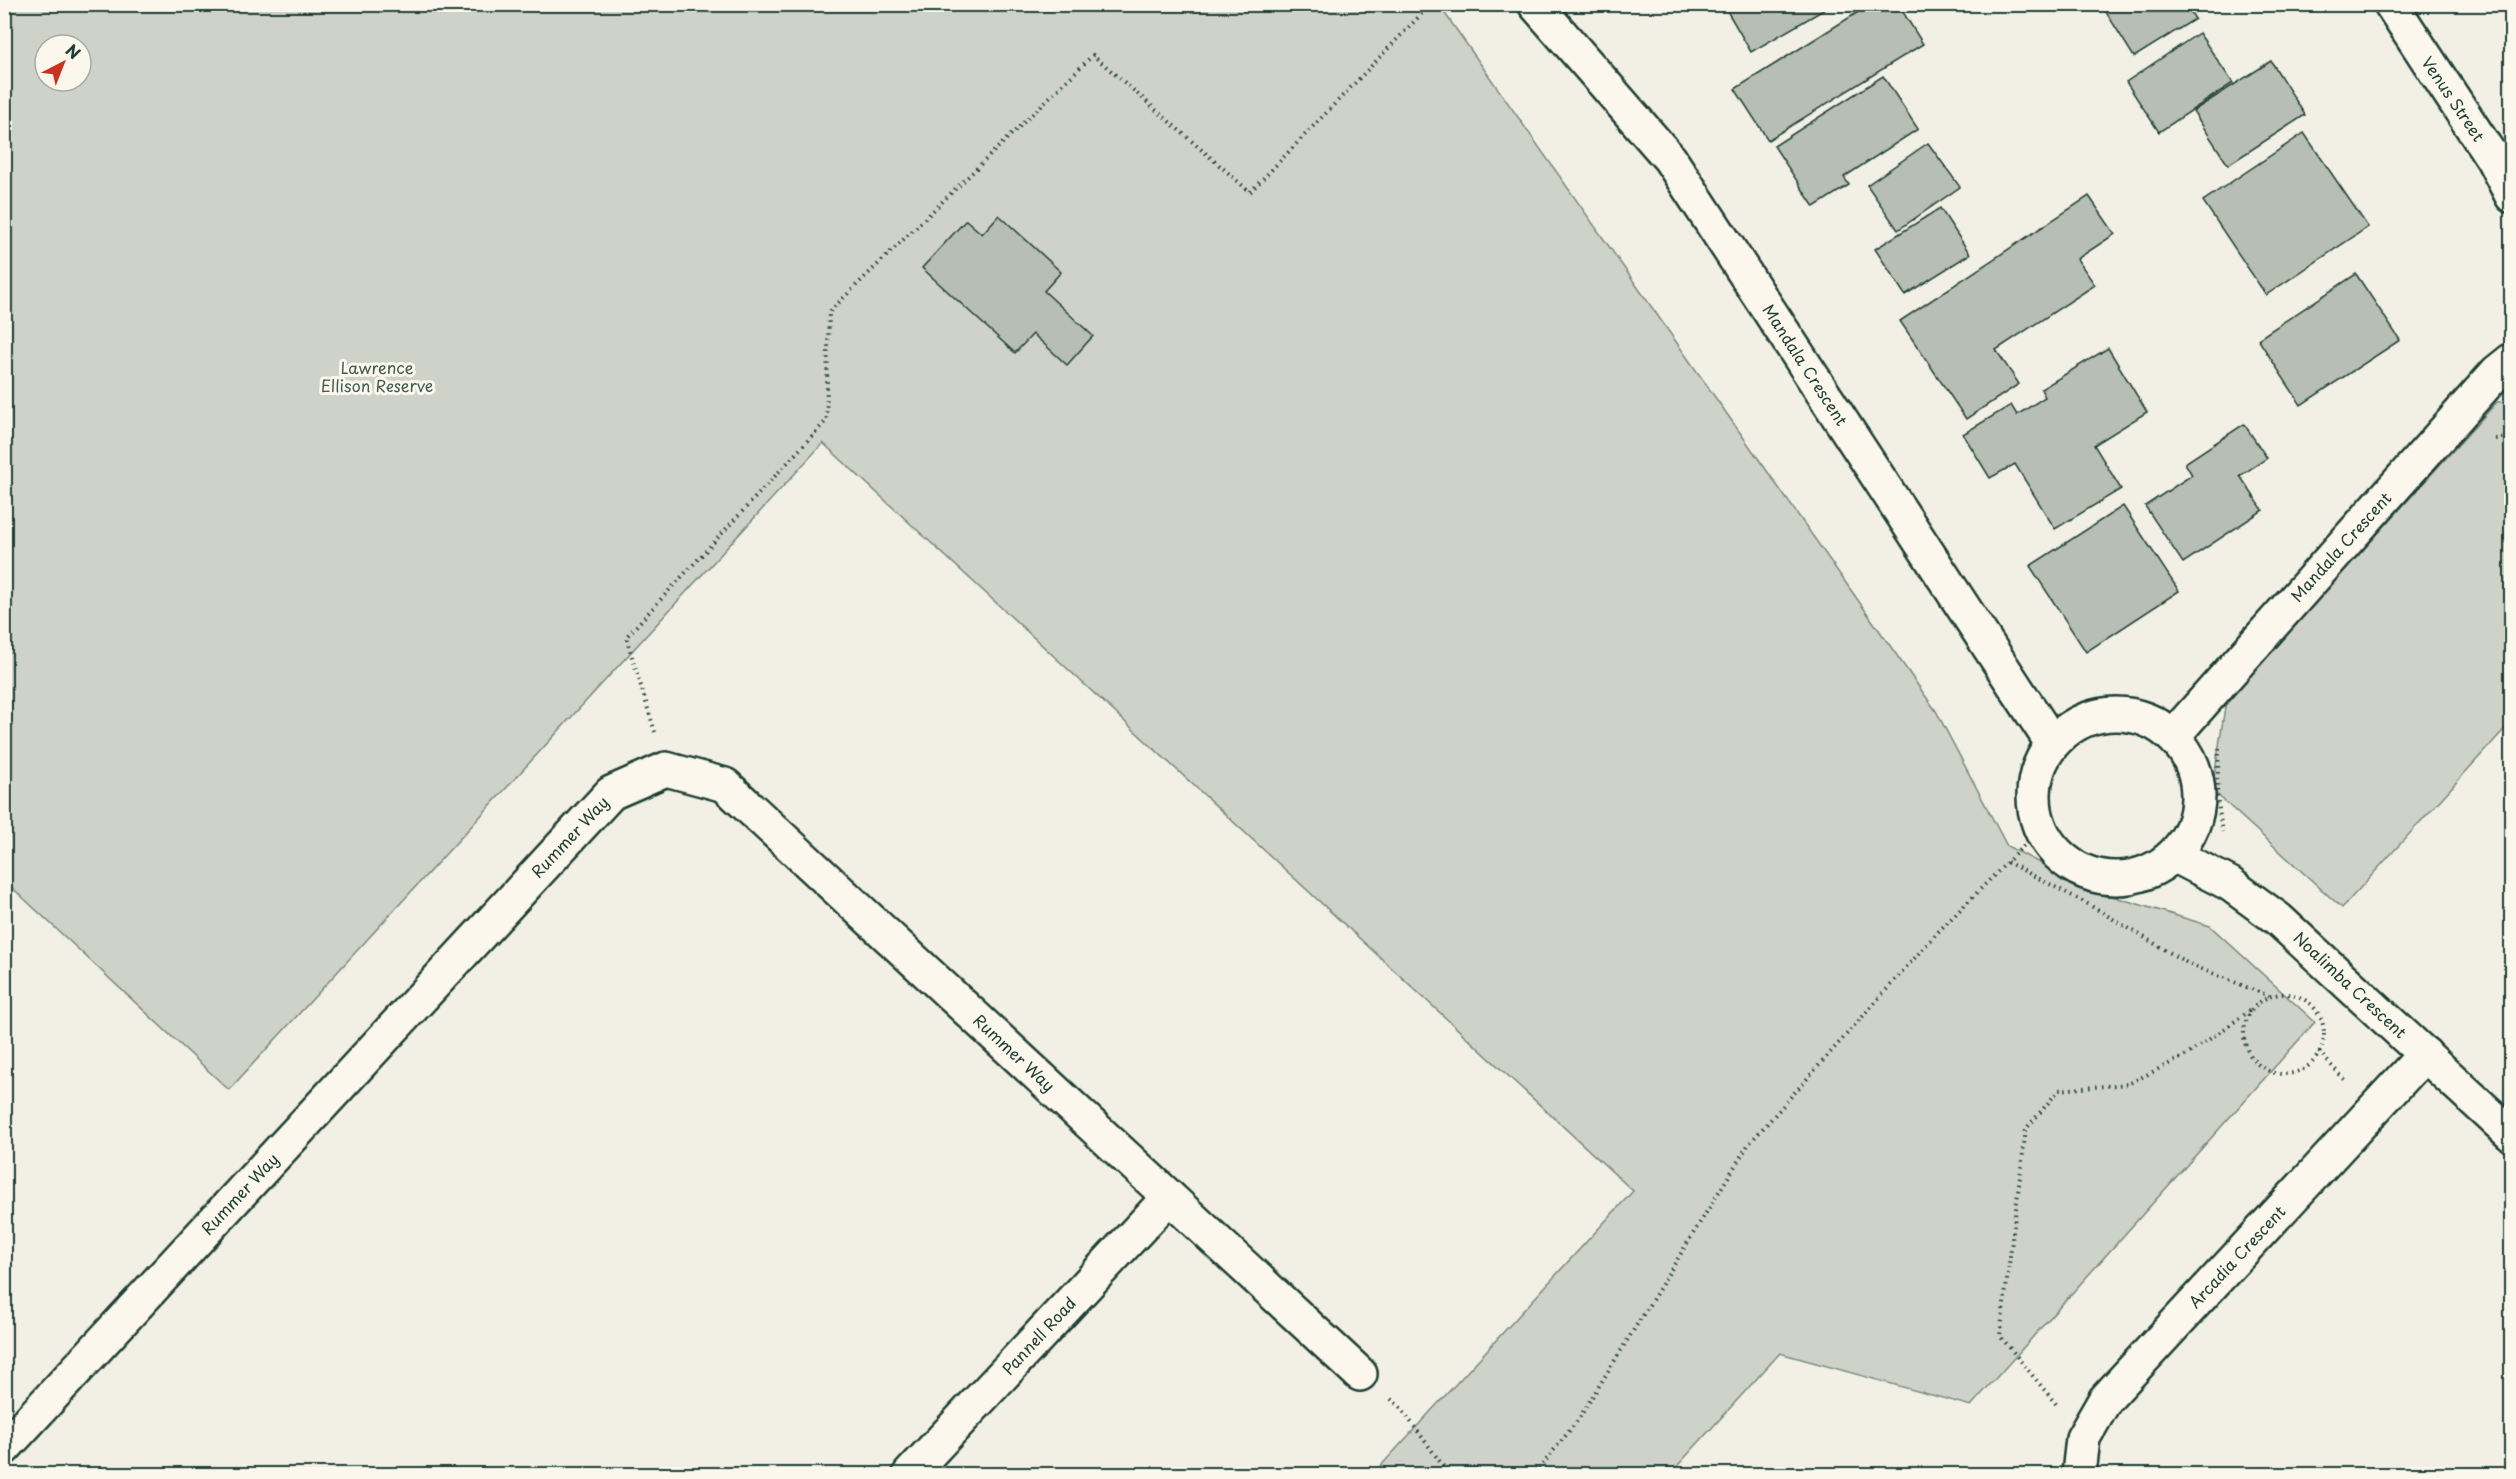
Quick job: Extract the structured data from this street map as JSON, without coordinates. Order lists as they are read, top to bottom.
{
  "streets": {
    "street": [
      "Venus Street",
      "Mandala Crescent",
      "Rummer Way",
      "Noalimba Crescent",
      "Arcadia Crescent",
      "Pannell Road"
    ]
  },
  "crossings": [
    ["Mandala Crescent", "Noalimba Crescent"],
    ["Rummer Way", "Pannell Road"],
    ["Noalimba Crescent", "Arcadia Crescent"]
  ],
  "parks": ["Lawrence Ellison Reserve"],
  "north": "top right"
}
